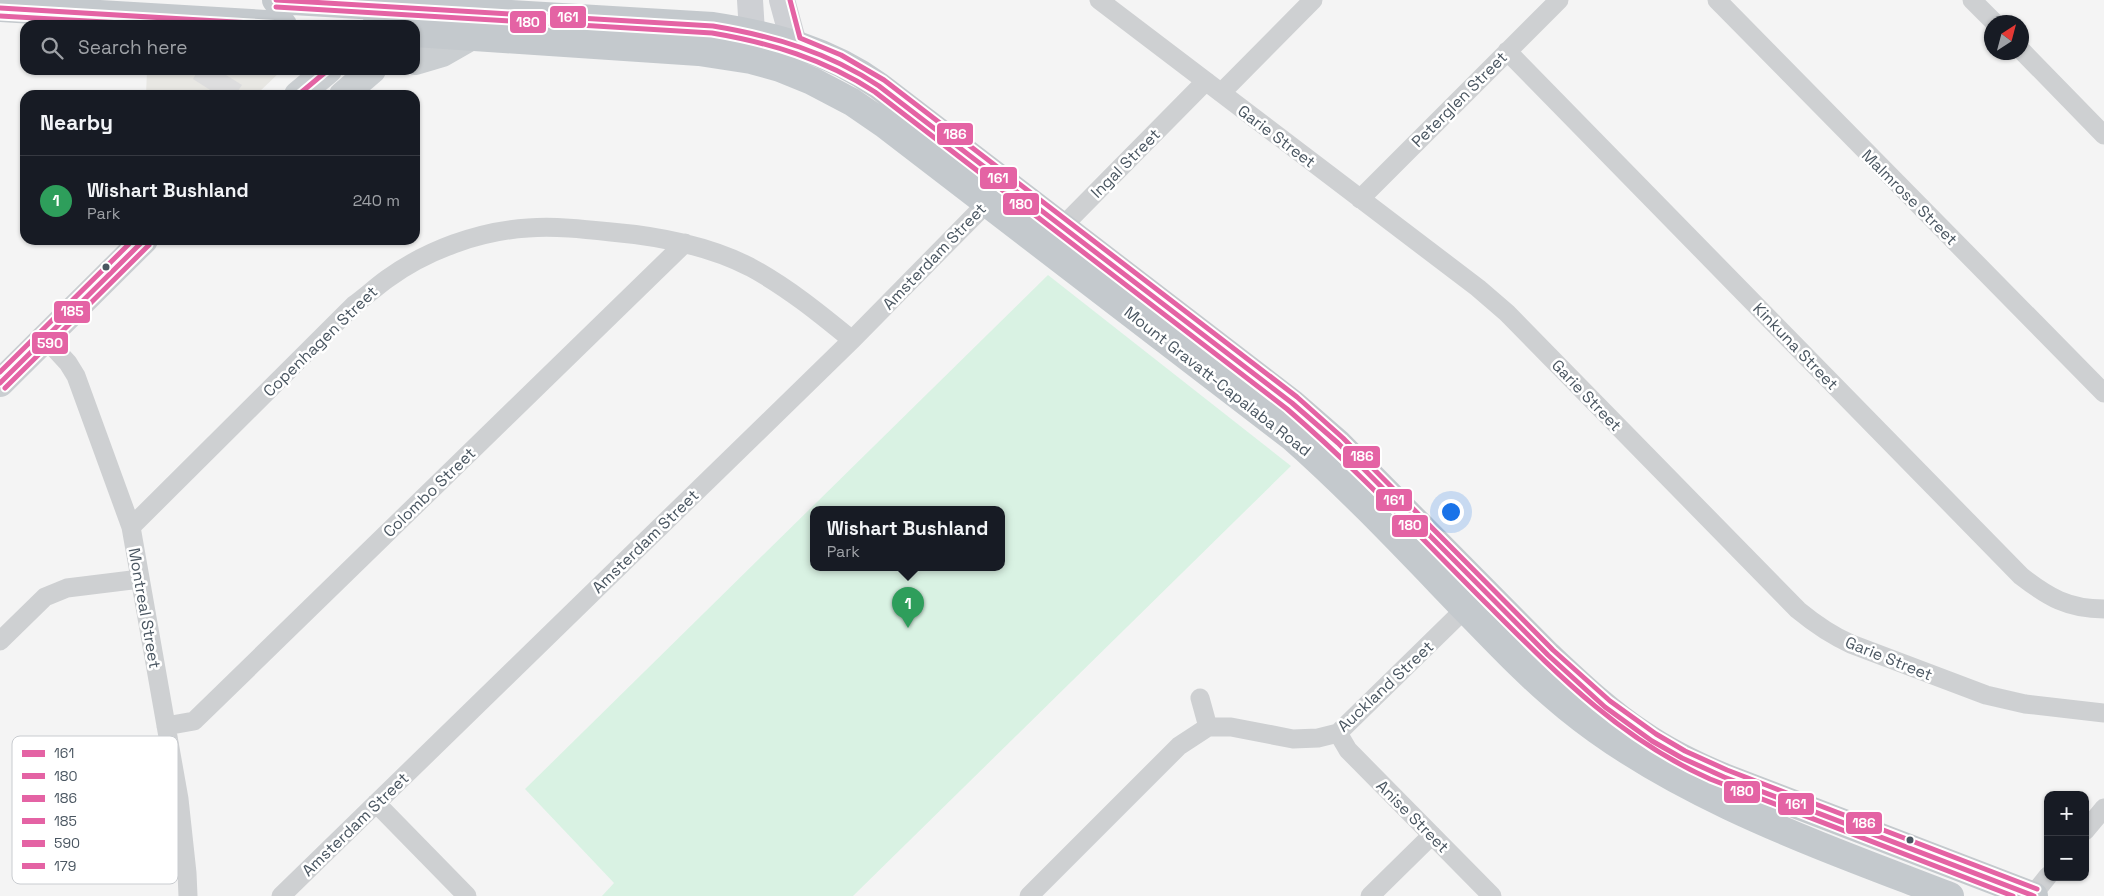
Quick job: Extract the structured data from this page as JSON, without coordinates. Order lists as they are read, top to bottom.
{
  "streets": {
    "highway": ["Mount Gravatt-Capalaba Road"],
    "street": [
      "Peterglen Street",
      "Garie Street",
      "Ingal Street",
      "Malmrose Street",
      "Amsterdam Street",
      "Copenhagen Street",
      "Kinkuna Street",
      "Colombo Street",
      "Montreal Street",
      "Auckland Street",
      "Anise Street"
    ]
  },
  "crossings": [
    ["Peterglen Street", "Garie Street"],
    ["Peterglen Street", "Kinkuna Street"],
    ["Garie Street", "Ingal Street"],
    ["Ingal Street", "Mount Gravatt-Capalaba Road"],
    ["Amsterdam Street", "Copenhagen Street"],
    ["Amsterdam Street", "Mount Gravatt-Capalaba Road"],
    ["Copenhagen Street", "Colombo Street"],
    ["Copenhagen Street", "Montreal Street"],
    ["Mount Gravatt-Capalaba Road", "Auckland Street"],
    ["Colombo Street", "Montreal Street"],
    ["Auckland Street", "Anise Street"]
  ],
  "lines": [
    "transit line 161",
    "transit line 186",
    "transit line 180",
    "transit line 185",
    "transit line 590",
    "transit line 179"
  ],
  "legend": [
    "161",
    "180",
    "186",
    "185",
    "590",
    "179"
  ],
  "north": "top right",
  "page": {
    "search": "Search here",
    "heading": "Nearby",
    "list": [
      {
        "mark": "1",
        "name": "Wishart Bushland",
        "note": "Park",
        "value": "240 m"
      }
    ],
    "popup": ["Wishart Bushland", "Park"],
    "pins": "1",
    "map_buttons": ["+", "−"]
  }
}
